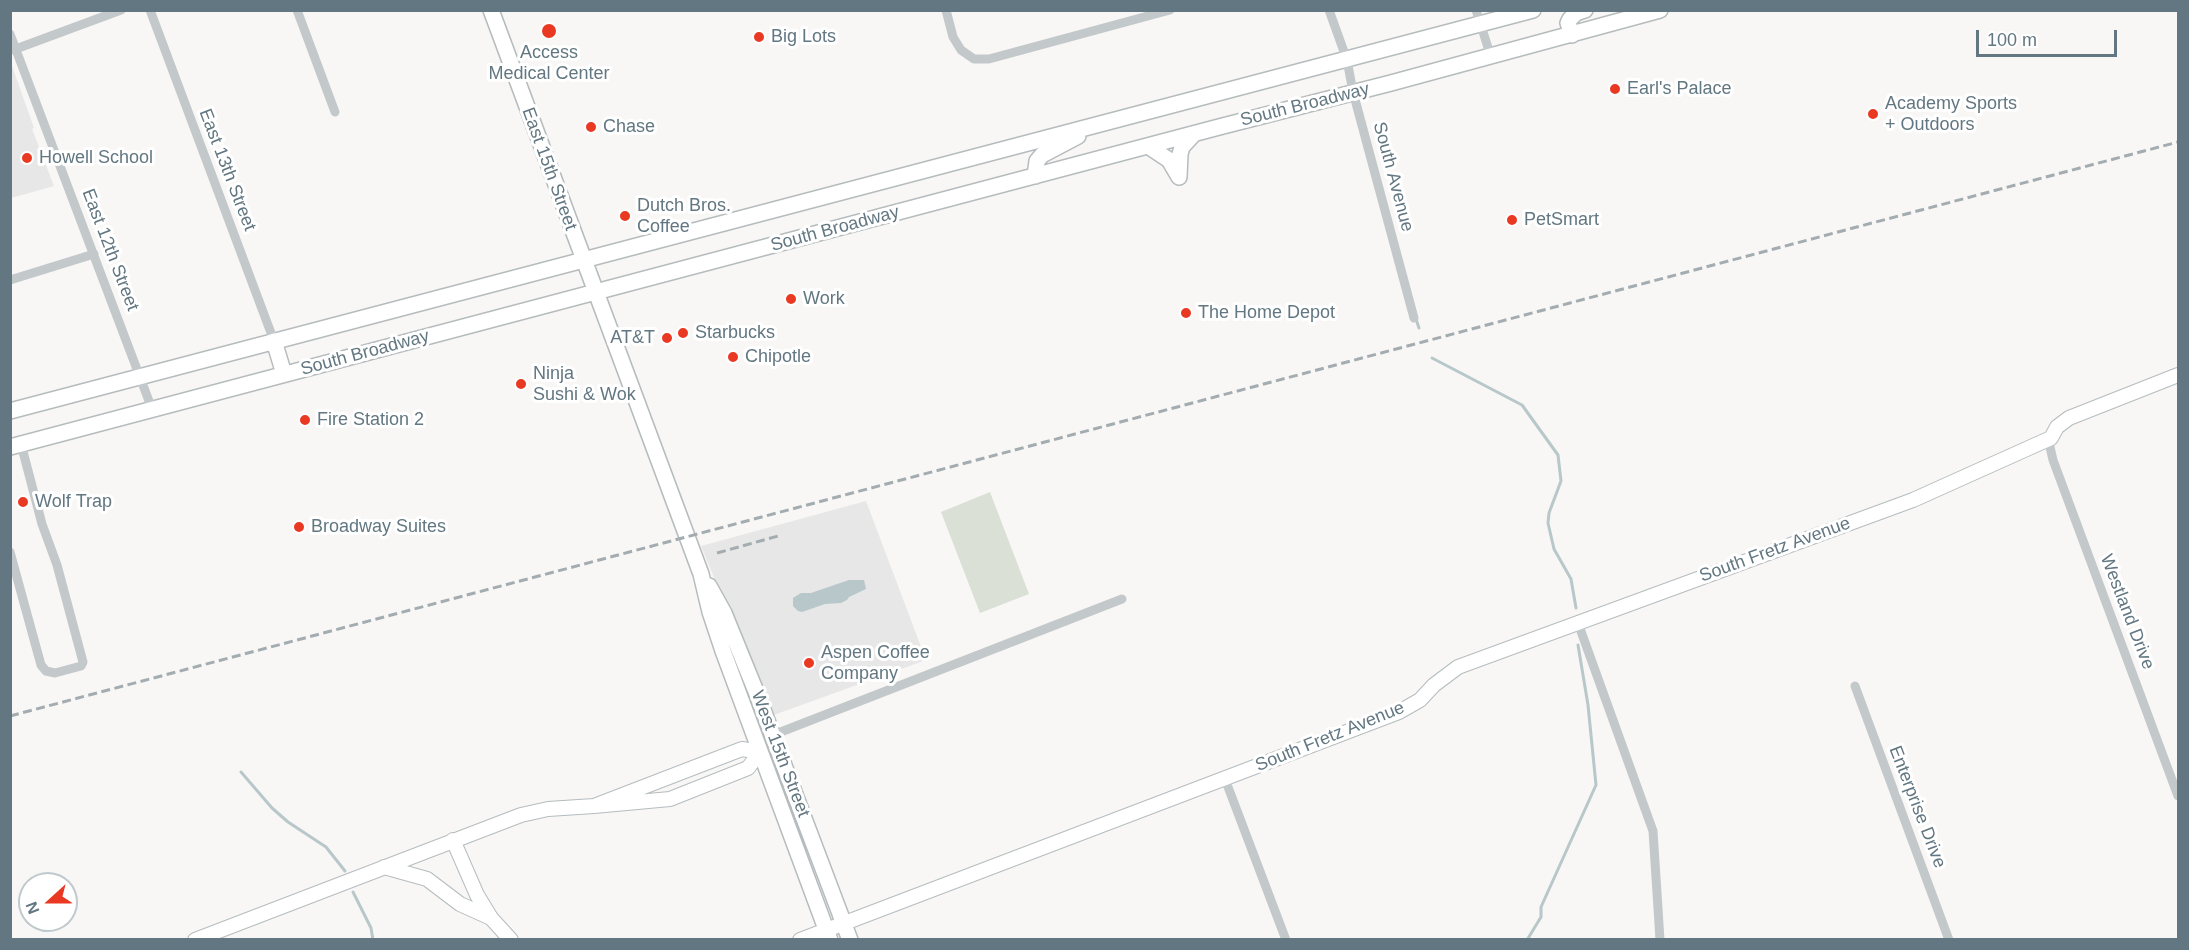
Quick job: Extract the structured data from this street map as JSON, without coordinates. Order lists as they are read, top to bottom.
{
  "streets": {
    "main road": ["South Broadway", "East 15th Street", "West 15th Street"],
    "street": [
      "East 13th Street",
      "South Avenue",
      "East 12th Street",
      "South Fretz Avenue",
      "Westland Drive",
      "Enterprise Drive"
    ]
  },
  "crossings": [
    ["South Broadway", "East 15th Street"],
    ["South Broadway", "East 13th Street"],
    ["South Broadway", "South Avenue"],
    ["South Broadway", "East 12th Street"],
    ["South Broadway", "West 15th Street"],
    ["East 15th Street", "West 15th Street"],
    ["South Fretz Avenue", "Westland Drive"],
    ["South Fretz Avenue", "West 15th Street"]
  ],
  "places": [
    "Access Medical Center",
    "Big Lots",
    "Earl's Palace",
    "Academy Sports + Outdoors",
    "Chase",
    "Howell School",
    "Dutch Bros. Coffee",
    "PetSmart",
    "Work",
    "The Home Depot",
    "Starbucks",
    "AT&T",
    "Chipotle",
    "Ninja Sushi & Wok",
    "Fire Station 2",
    "Wolf Trap",
    "Broadway Suites",
    "Aspen Coffee Company"
  ],
  "scale_bar": "100 m",
  "north": "left"
}
